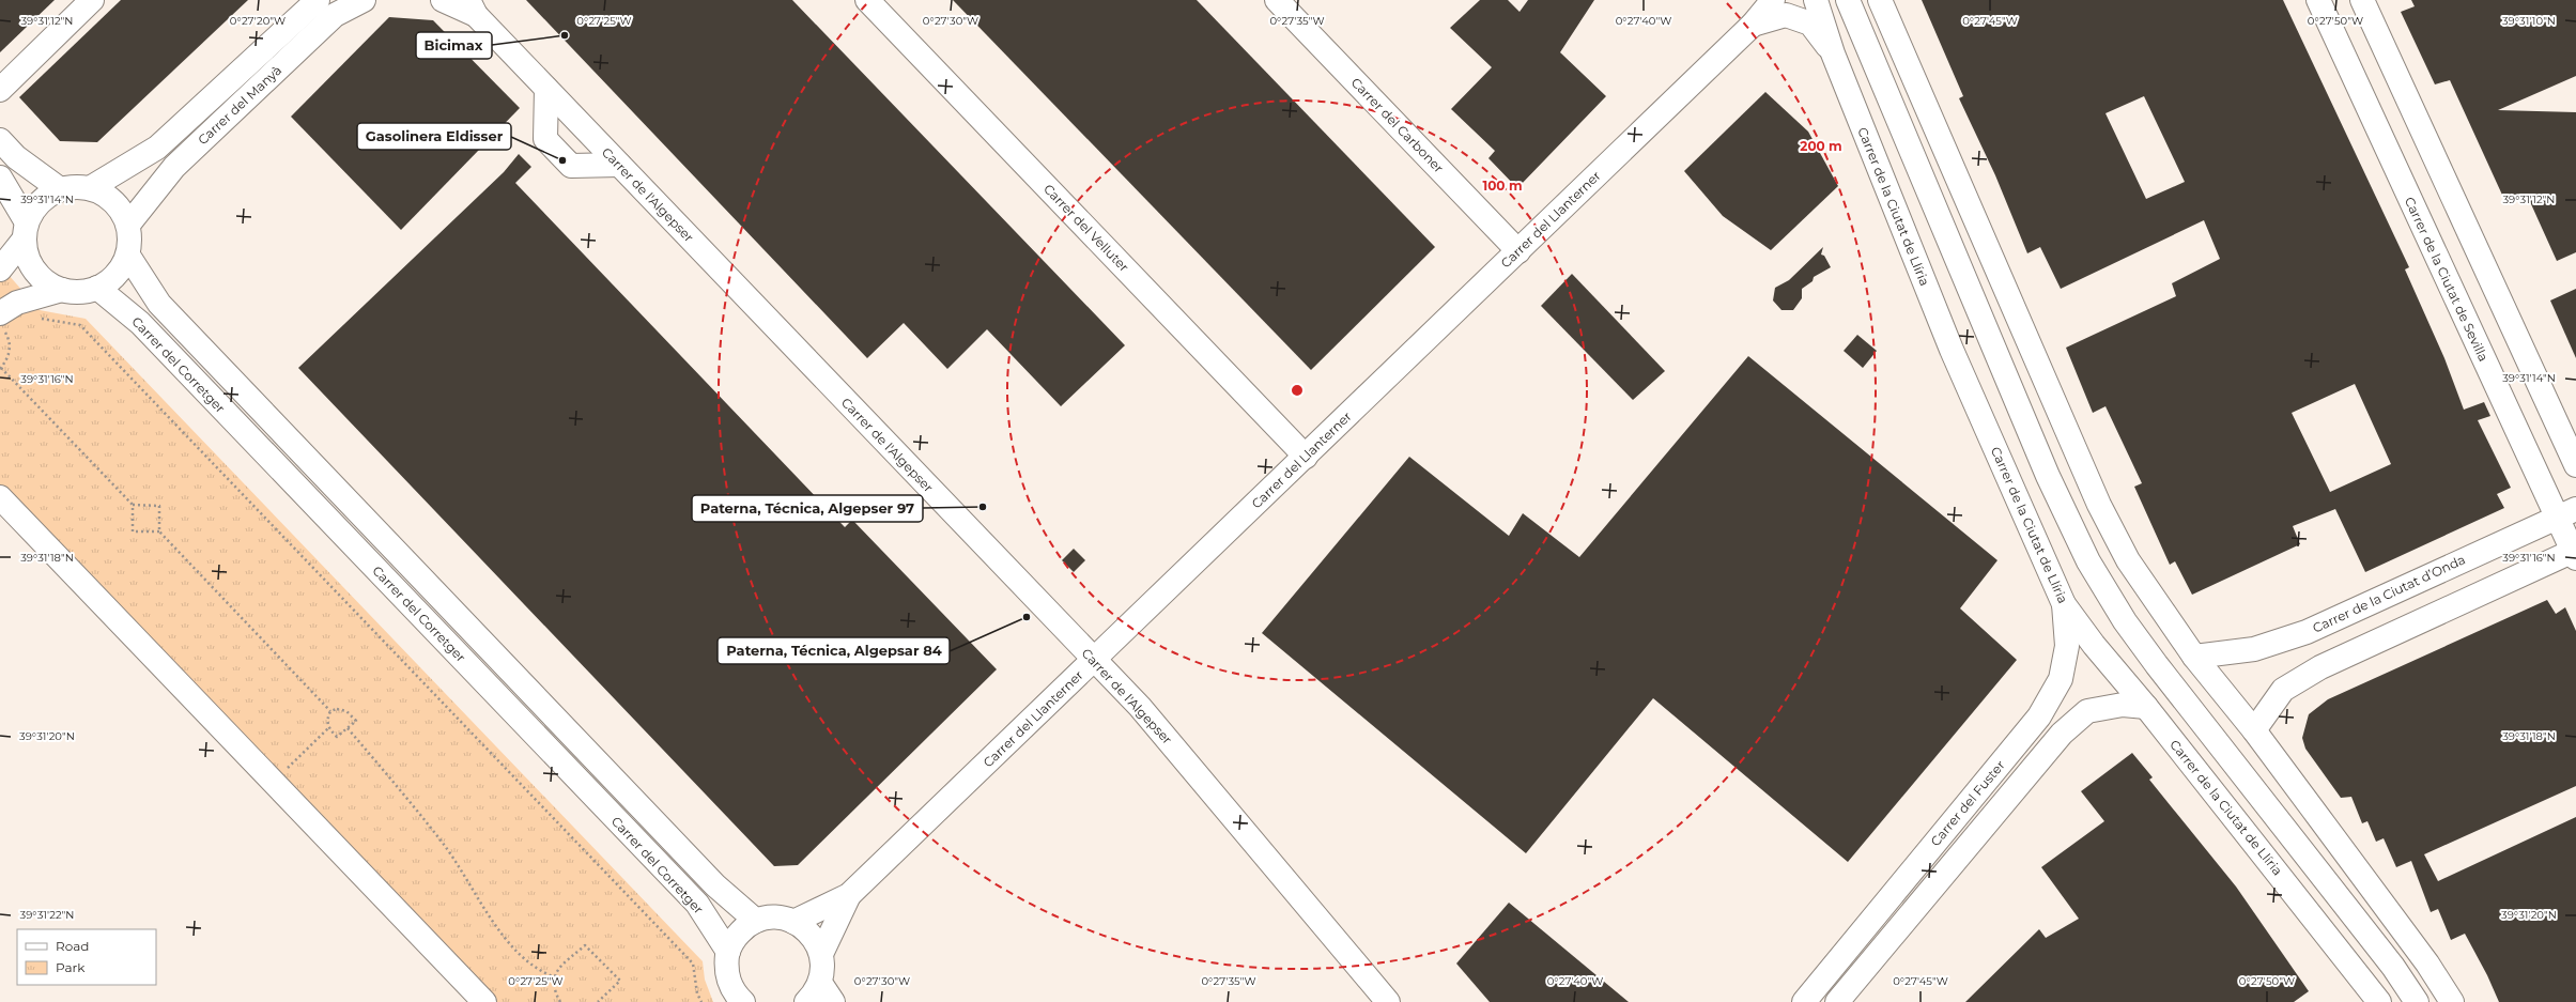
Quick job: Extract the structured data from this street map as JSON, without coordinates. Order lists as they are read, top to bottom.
{
  "streets": {
    "street": [
      "Carrer del Manyà",
      "Carrer del Carboner",
      "Carrer de l'Algepser",
      "Carrer de la Ciutat de Llíria",
      "Carrer del Llanterner",
      "Carrer del Velluter",
      "Carrer de la Ciutat de Sevilla",
      "Carrer del Corretger",
      "Carrer de la Ciutat d’Onda",
      "Carrer del Fuster"
    ]
  },
  "crossings": [
    ["Carrer del Manyà", "Carrer del Corretger"],
    ["Carrer del Carboner", "Carrer del Llanterner"],
    ["Carrer de l'Algepser", "Carrer del Llanterner"],
    ["Carrer de la Ciutat de Llíria", "Carrer del Llanterner"],
    ["Carrer de la Ciutat de Llíria", "Carrer del Fuster"],
    ["Carrer del Llanterner", "Carrer del Velluter"],
    ["Carrer de la Ciutat de Sevilla", "Carrer de la Ciutat d’Onda"]
  ],
  "places": [
    "Bicimax",
    "Gasolinera Eldisser",
    "Paterna, Técnica, Algepser 97",
    "Paterna, Técnica, Algepsar 84"
  ],
  "legend": ["Road", "Park"],
  "coordinates": [
    "39°31'10\"N",
    "39°31'12\"N",
    "0°27'20\"W",
    "0°27'25\"W",
    "0°27'30\"W",
    "0°27'35\"W",
    "0°27'40\"W",
    "0°27'45\"W",
    "0°27'50\"W",
    "39°31'14\"N",
    "39°31'16\"N",
    "39°31'18\"N",
    "39°31'20\"N",
    "39°31'22\"N"
  ],
  "rings": ["200 m", "100 m"]
}
